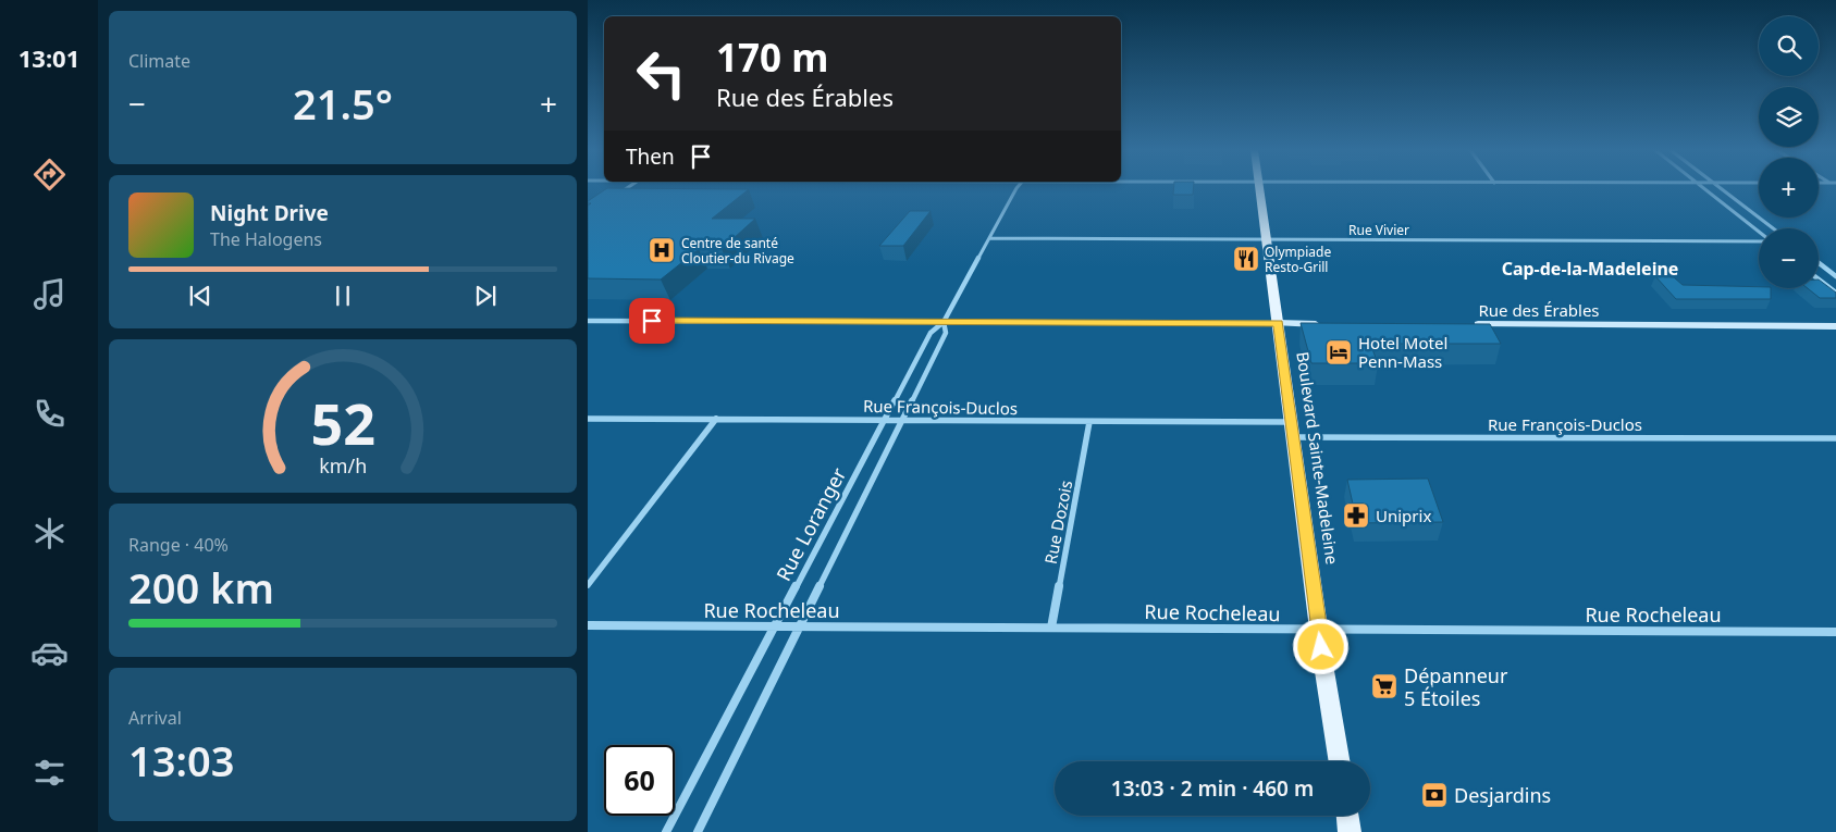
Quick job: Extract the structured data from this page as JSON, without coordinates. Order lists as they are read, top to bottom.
{
  "streets": {
    "main road": ["Boulevard Sainte-Madeleine"],
    "street": [
      "Rue Vivier",
      "Rue des Érables",
      "Rue François-Duclos",
      "Rue Dozois",
      "Rue Loranger",
      "Rue Rocheleau"
    ]
  },
  "crossings": [
    ["Rue Vivier", "Boulevard Sainte-Madeleine"],
    ["Rue Vivier", "Rue Loranger"],
    ["Rue François-Duclos", "Boulevard Sainte-Madeleine"],
    ["Rue François-Duclos", "Rue Dozois"],
    ["Rue François-Duclos", "Rue Loranger"],
    ["Boulevard Sainte-Madeleine", "Rue Rocheleau"],
    ["Rue Dozois", "Rue Rocheleau"],
    ["Rue Loranger", "Rue Rocheleau"]
  ],
  "districts": ["Cap-de-la-Madeleine"],
  "places": {
    "hospital": ["Centre de santé Cloutier-du Rivage"],
    "restaurant": ["Olympiade Resto-Grill"],
    "hotel": ["Hotel Motel Penn-Mass"],
    "pharmacy": ["Uniprix"],
    "supermarket": ["Dépanneur 5 Étoiles"],
    "bank": ["Desjardins"]
  },
  "page": {
    "tabs": "13:01",
    "tile": [
      "Climate",
      ["Range · 40%", "200 km"],
      ["Arrival", "13:03"]
    ],
    "map_buttons": ["+", "−"],
    "turn": ["170 m", "Rue des Érables"],
    "heat": ["−", "21.5°", "+"],
    "then": "Then",
    "song": ["Night Drive", "The Halogens"],
    "limit": "60",
    "trip": "13:03 · 2 min · 460 m",
    "gauge": ["52", "km/h"]
  }
}
